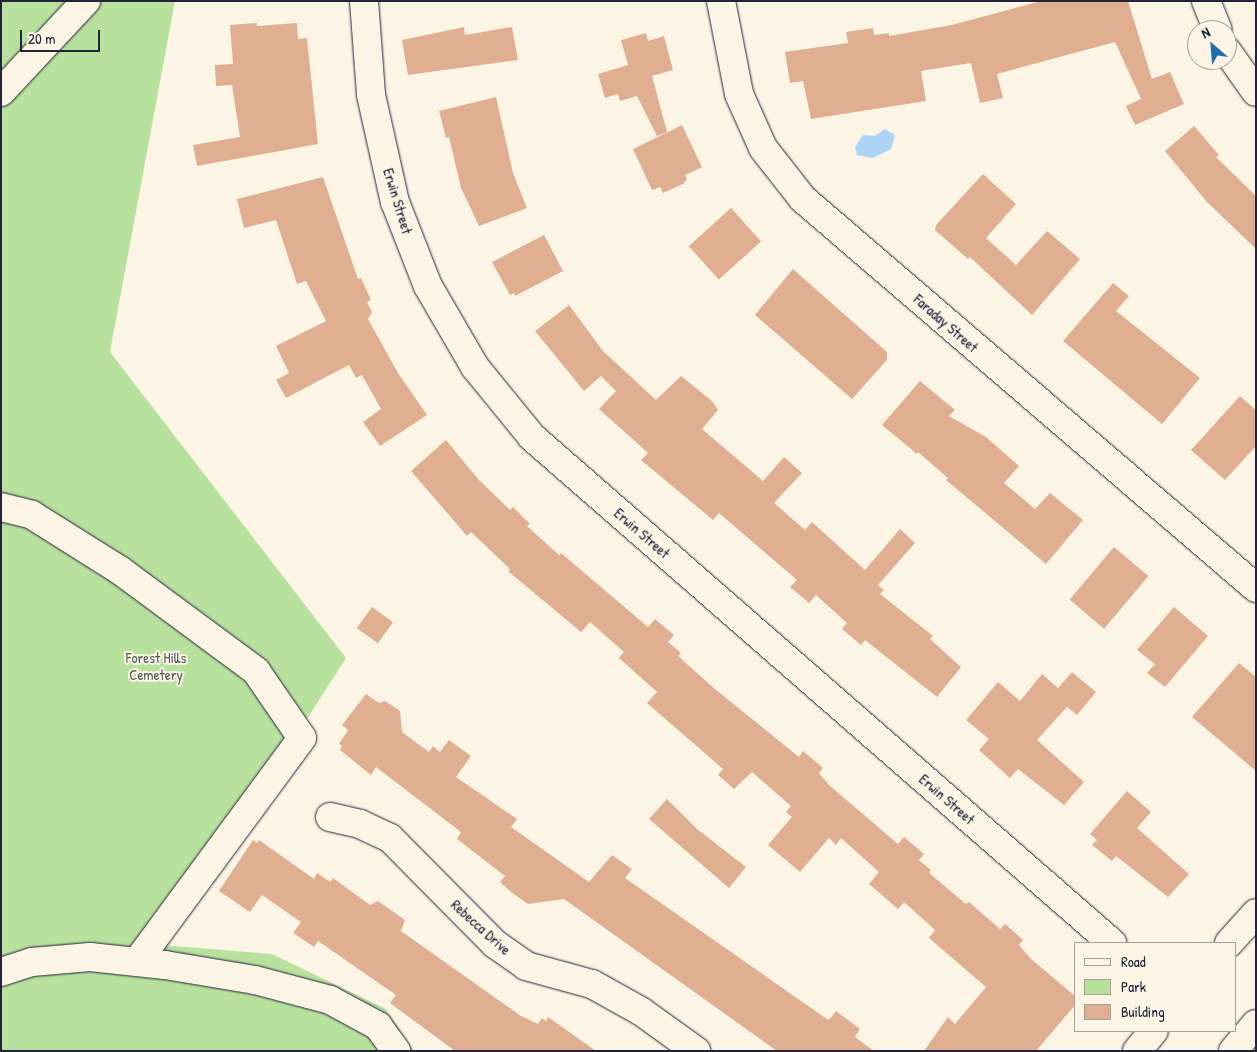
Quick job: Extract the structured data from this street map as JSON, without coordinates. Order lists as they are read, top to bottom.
{
  "streets": {
    "street": ["Erwin Street", "Faraday Street", "Rebecca Drive"]
  },
  "parks": ["Forest Hills Cemetery"],
  "legend": ["Road", "Park", "Building"],
  "scale_bar": "20 m",
  "north": "top left"
}
